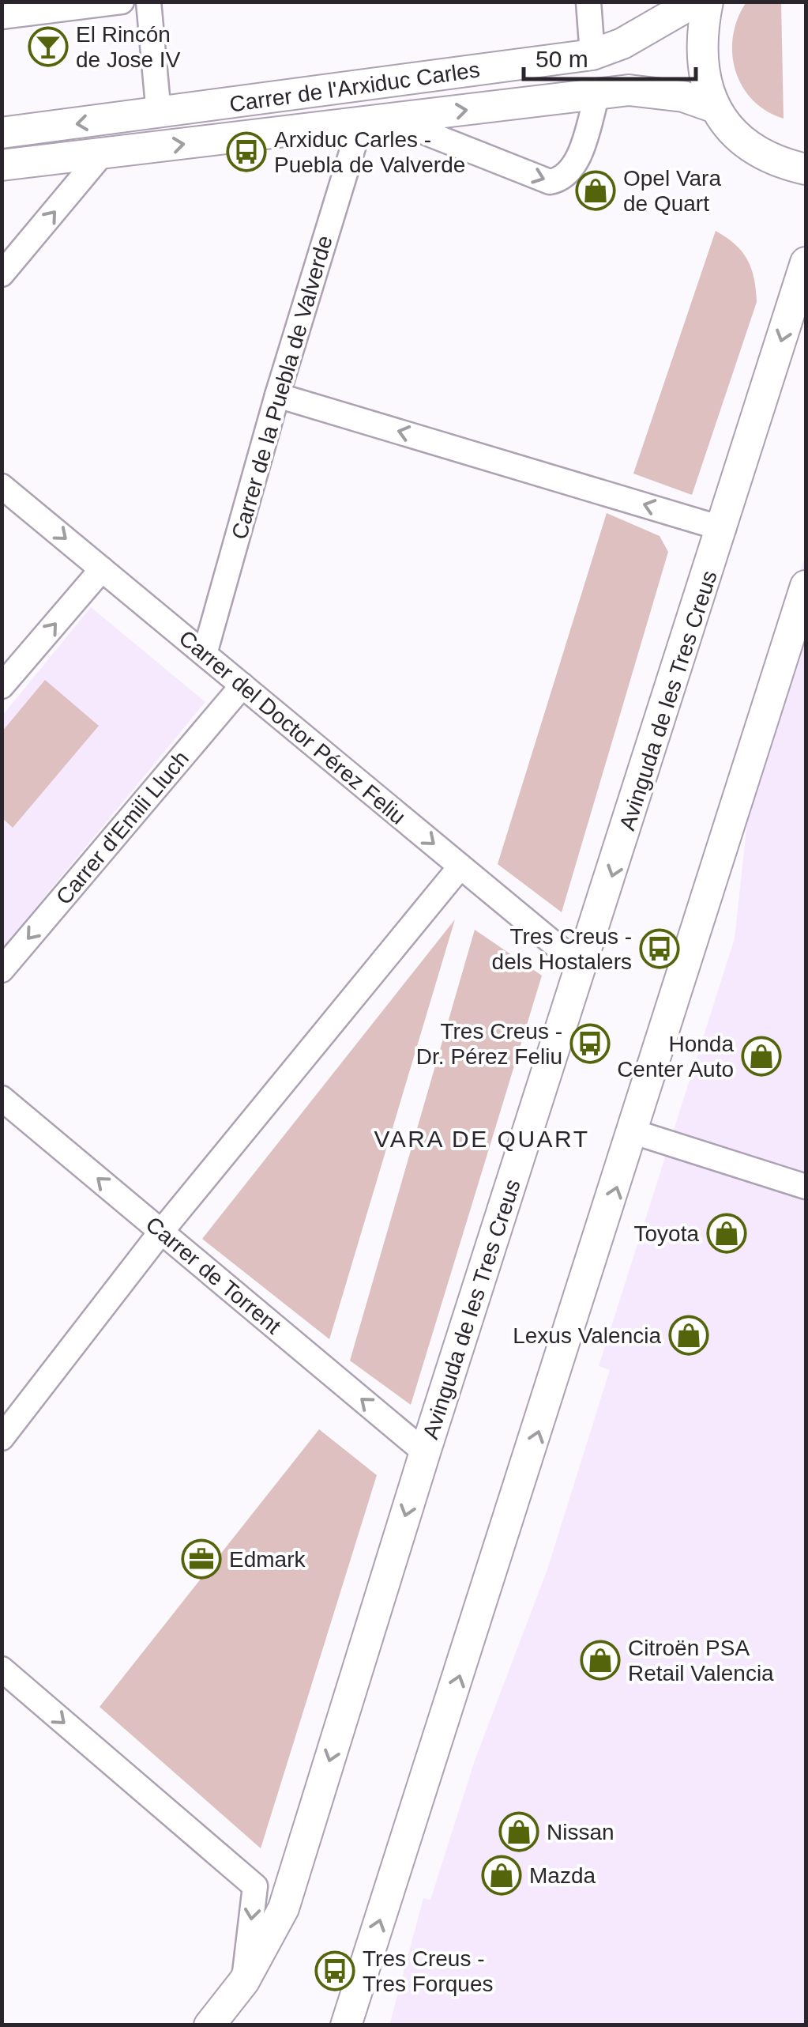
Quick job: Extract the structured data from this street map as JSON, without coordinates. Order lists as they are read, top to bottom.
{
  "streets": {
    "main road": ["Carrer de l'Arxiduc Carles", "Avinguda de les Tres Creus"],
    "street": [
      "Carrer de la Puebla de Valverde",
      "Carrer del Doctor Pérez Feliu",
      "Carrer d'Emili Lluch",
      "Carrer de Torrent"
    ]
  },
  "crossings": [
    ["Carrer de l'Arxiduc Carles", "Carrer de la Puebla de Valverde"],
    ["Carrer de la Puebla de Valverde", "Carrer del Doctor Pérez Feliu"],
    ["Avinguda de les Tres Creus", "Carrer del Doctor Pérez Feliu"],
    ["Avinguda de les Tres Creus", "Carrer de Torrent"],
    ["Carrer del Doctor Pérez Feliu", "Carrer d'Emili Lluch"]
  ],
  "one_way": ["Carrer del Doctor Pérez Feliu", "Carrer de Torrent"],
  "districts": ["VARA DE QUART"],
  "places": {
    "bar": ["El Rincón de Jose IV"],
    "bus stop": [
      "Arxiduc Carles - Puebla de Valverde",
      "Tres Creus - dels Hostalers",
      "Tres Creus - Dr. Pérez Feliu",
      "Tres Creus - Tres Forques"
    ],
    "shop": [
      "Opel Vara de Quart",
      "Honda Center Auto",
      "Toyota",
      "Lexus Valencia",
      "Citroën PSA Retail Valencia",
      "Nissan",
      "Mazda"
    ],
    "office": ["Edmark"]
  },
  "scale_bar": "50 m"
}
